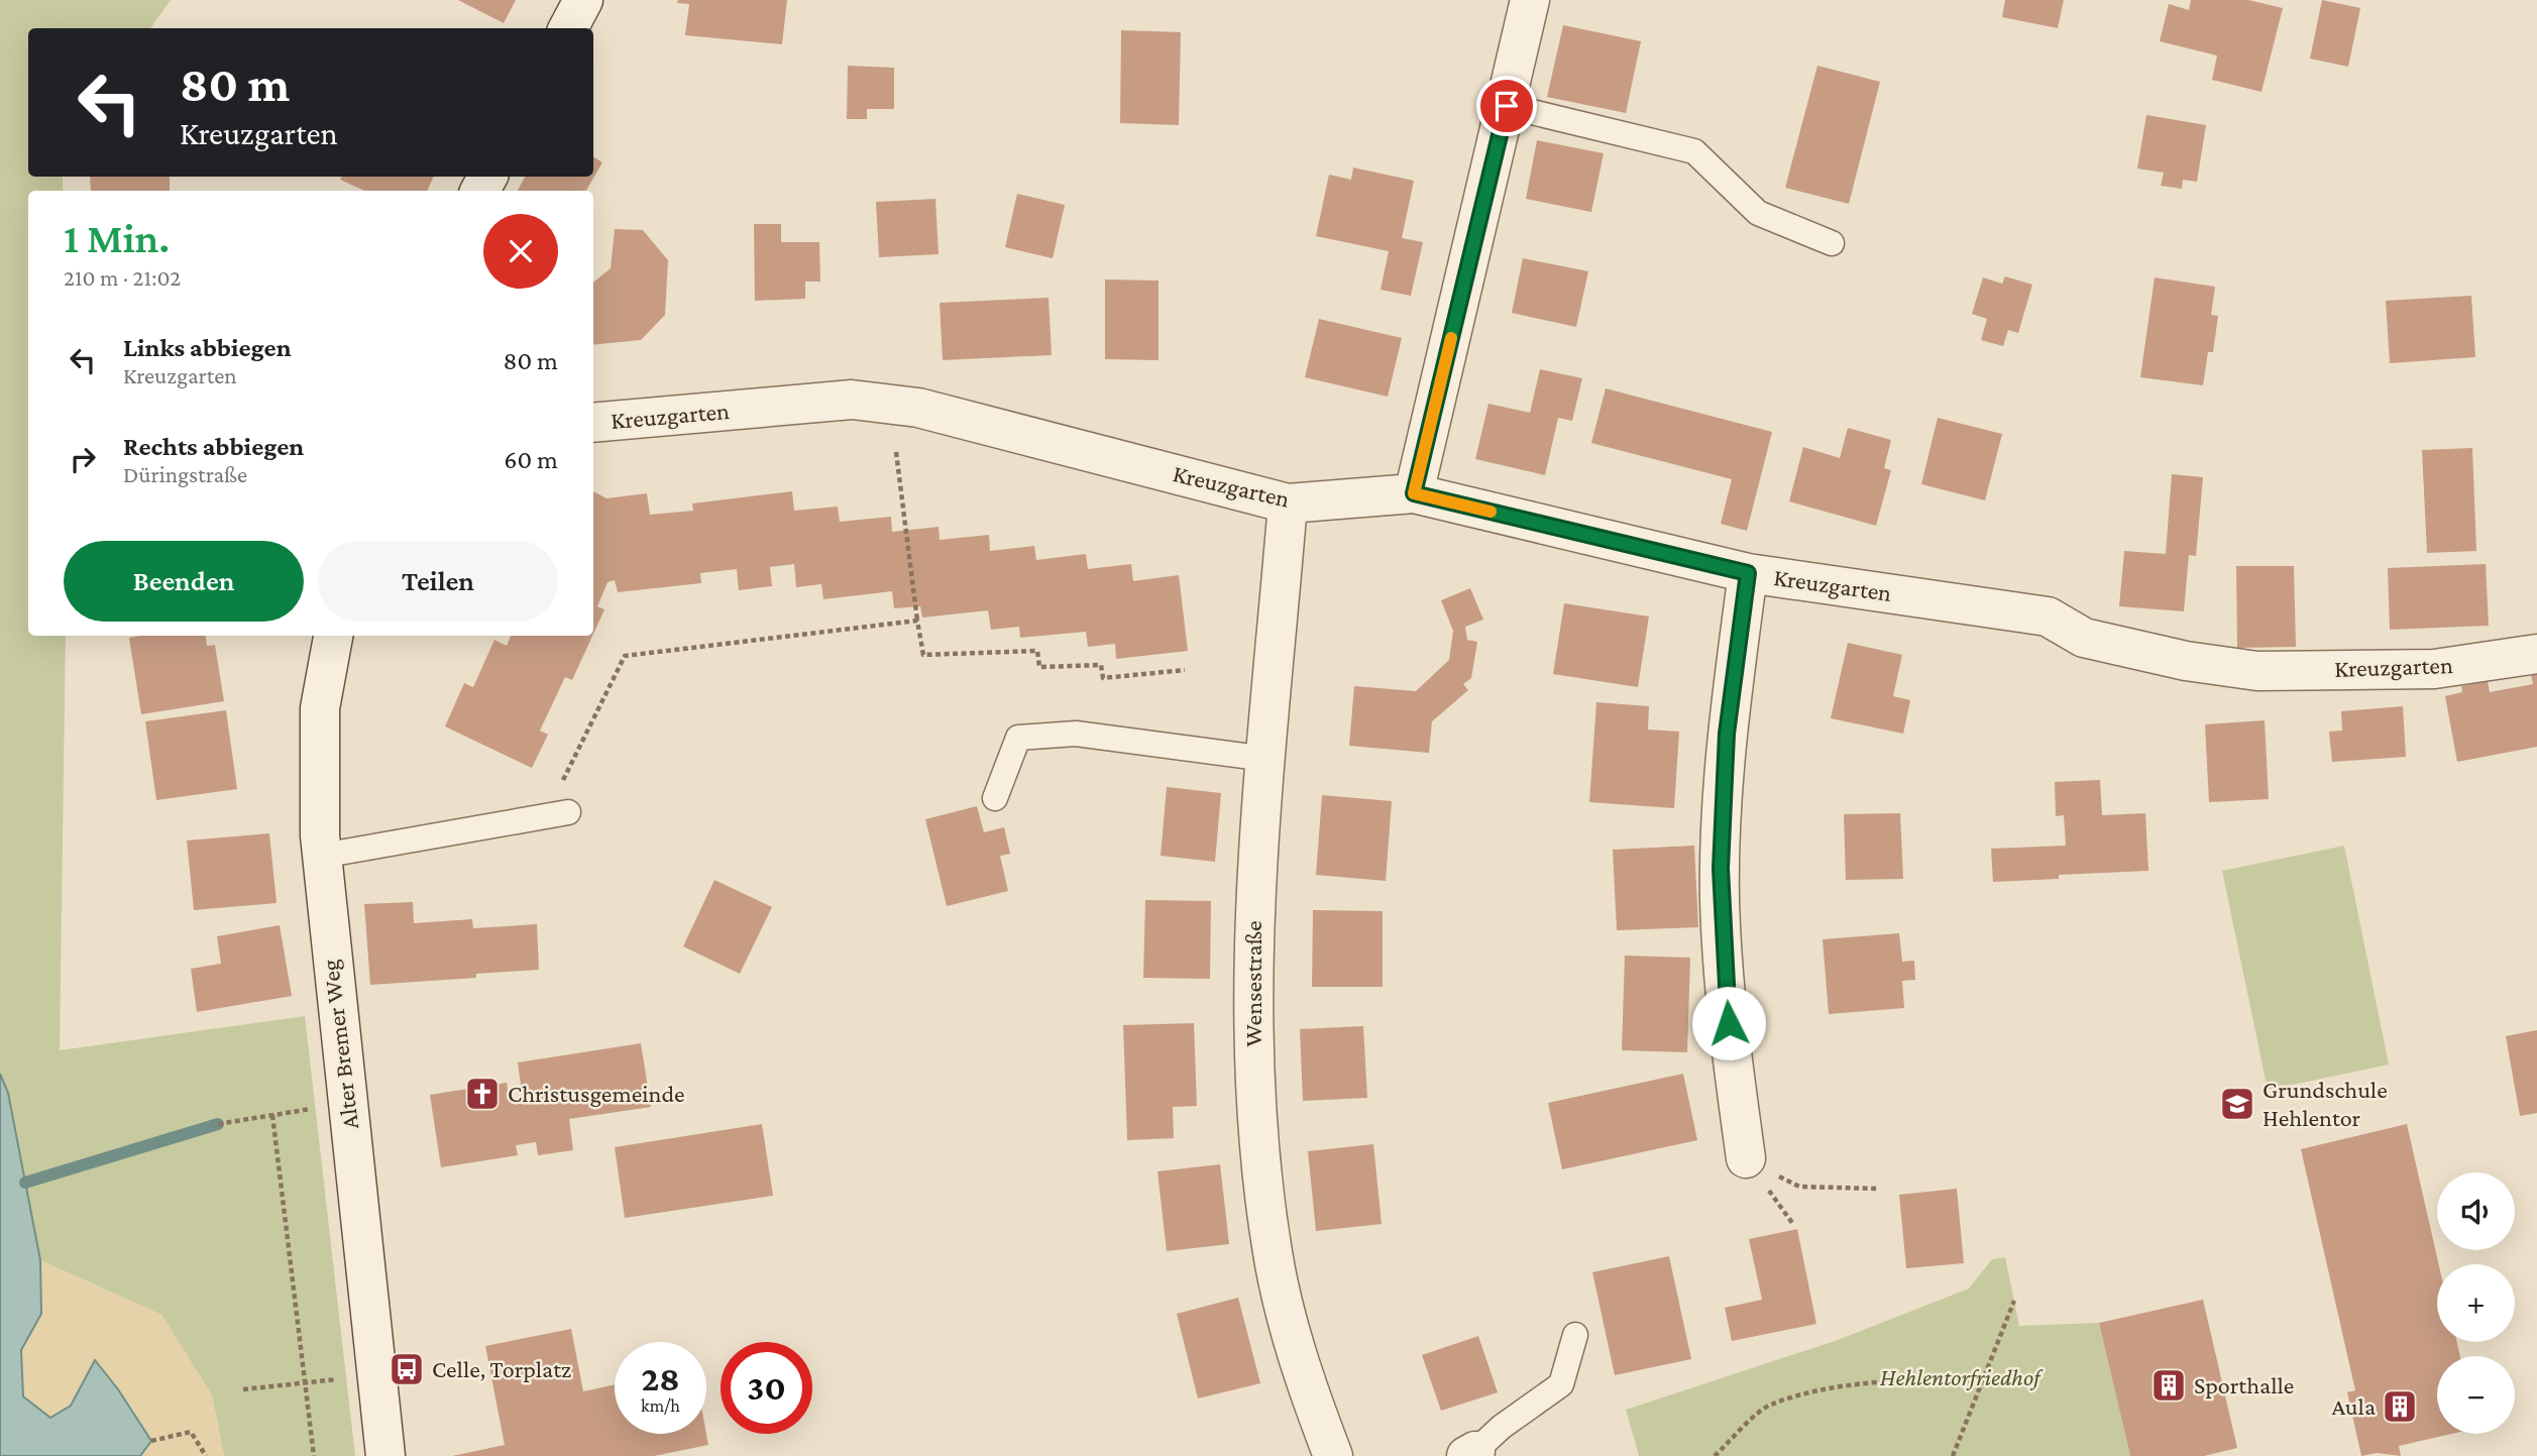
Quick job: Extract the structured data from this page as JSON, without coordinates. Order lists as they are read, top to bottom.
{
  "streets": {
    "street": ["Kreuzgarten", "Wensestraße", "Alter Bremer Weg"]
  },
  "crossings": [
    ["Kreuzgarten", "Wensestraße"]
  ],
  "parks": ["Hehlentorfriedhof"],
  "places": {
    "church": ["Christusgemeinde"],
    "school or university": ["Grundschule Hehlentor"],
    "bus stop": ["Celle, Torplatz"],
    "building": ["Sporthalle", "Aula"]
  },
  "page": {
    "turn": ["80 m", "Kreuzgarten"],
    "heading": ["1 Min.", "210 m · 21:02"],
    "list": [
      {
        "name": "Links abbiegen",
        "note": "Kreuzgarten",
        "value": "80 m"
      },
      {
        "name": "Rechts abbiegen",
        "note": "Düringstraße",
        "value": "60 m"
      }
    ],
    "buttons": ["Beenden", "Teilen"],
    "map_buttons": ["+", "−"],
    "speed": "28 km/h",
    "limit": "30"
  }
}
